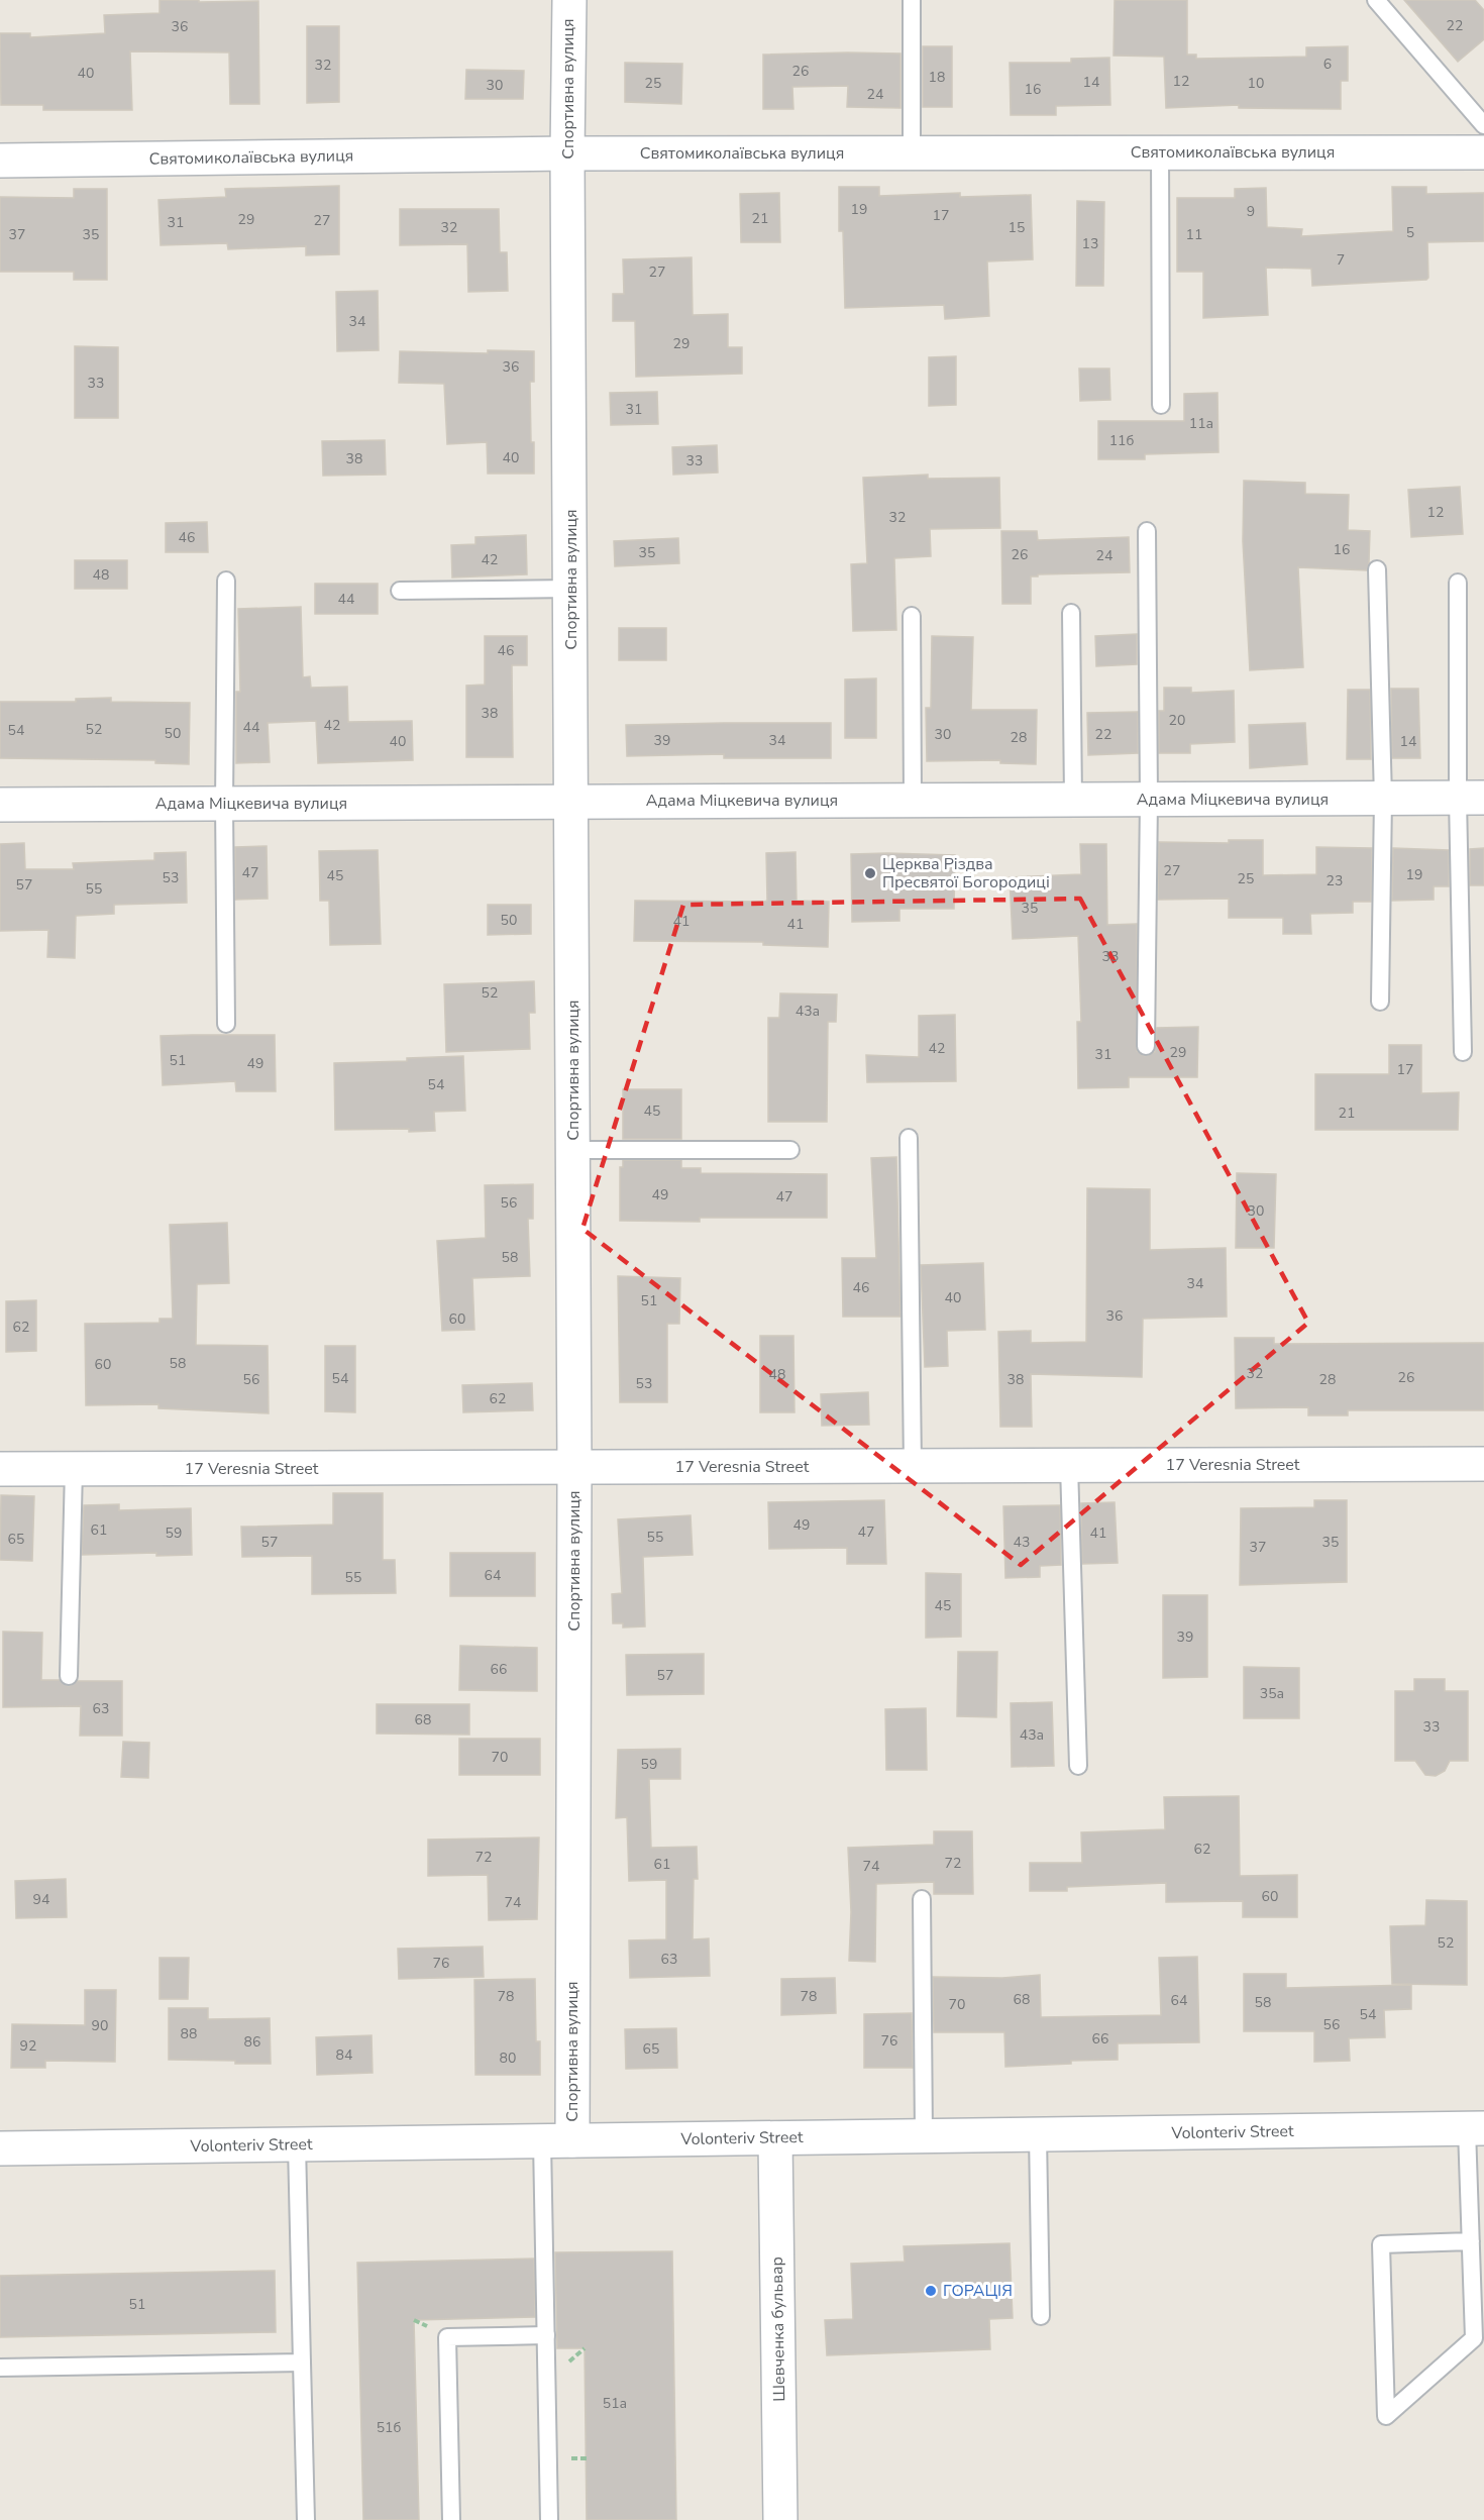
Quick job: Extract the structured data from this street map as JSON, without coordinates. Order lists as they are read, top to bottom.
{
  "streets": {
    "street": [
      "Спортивна вулиця",
      "Святомиколаївська вулиця",
      "Адама Міцкевича вулиця",
      "17 Veresnia Street",
      "Volonteriv Street",
      "Шевченка бульвар"
    ]
  },
  "crossings": [
    ["Спортивна вулиця", "Святомиколаївська вулиця"],
    ["Спортивна вулиця", "Адама Міцкевича вулиця"],
    ["Спортивна вулиця", "17 Veresnia Street"],
    ["Спортивна вулиця", "Volonteriv Street"],
    ["Volonteriv Street", "Шевченка бульвар"]
  ],
  "places": ["Церква Різдва Пресвятої Богородиці", "ГОРАЦІЯ"],
  "house_numbers": [
    "22",
    "36",
    "6",
    "32",
    "26",
    "40",
    "18",
    "12",
    "14",
    "25",
    "10",
    "30",
    "16",
    "24",
    "19",
    "9",
    "17",
    "21",
    "29",
    "27",
    "31",
    "32",
    "15",
    "5",
    "37",
    "35",
    "11",
    "13",
    "7",
    "27",
    "34",
    "29",
    "36",
    "33",
    "31",
    "11а",
    "11б",
    "40",
    "38",
    "33",
    "12",
    "32",
    "46",
    "16",
    "35",
    "26",
    "24",
    "42",
    "48",
    "44",
    "46",
    "38",
    "20",
    "42",
    "44",
    "52",
    "54",
    "50",
    "30",
    "22",
    "28",
    "39",
    "34",
    "40",
    "14",
    "27",
    "47",
    "19",
    "45",
    "53",
    "25",
    "23",
    "57",
    "55",
    "35",
    "50",
    "41",
    "41",
    "33",
    "52",
    "43а",
    "42",
    "29",
    "31",
    "51",
    "49",
    "17",
    "54",
    "45",
    "21",
    "49",
    "47",
    "56",
    "30",
    "58",
    "34",
    "46",
    "40",
    "51",
    "36",
    "60",
    "62",
    "58",
    "60",
    "32",
    "48",
    "26",
    "54",
    "56",
    "38",
    "28",
    "53",
    "62",
    "49",
    "61",
    "47",
    "59",
    "41",
    "55",
    "65",
    "57",
    "43",
    "35",
    "37",
    "64",
    "55",
    "45",
    "39",
    "66",
    "57",
    "35а",
    "63",
    "68",
    "33",
    "43а",
    "70",
    "59",
    "62",
    "72",
    "72",
    "61",
    "74",
    "60",
    "94",
    "74",
    "52",
    "63",
    "76",
    "78",
    "78",
    "68",
    "64",
    "58",
    "70",
    "54",
    "56",
    "90",
    "88",
    "66",
    "76",
    "86",
    "92",
    "65",
    "84",
    "80",
    "51",
    "51а",
    "51б"
  ]
}
